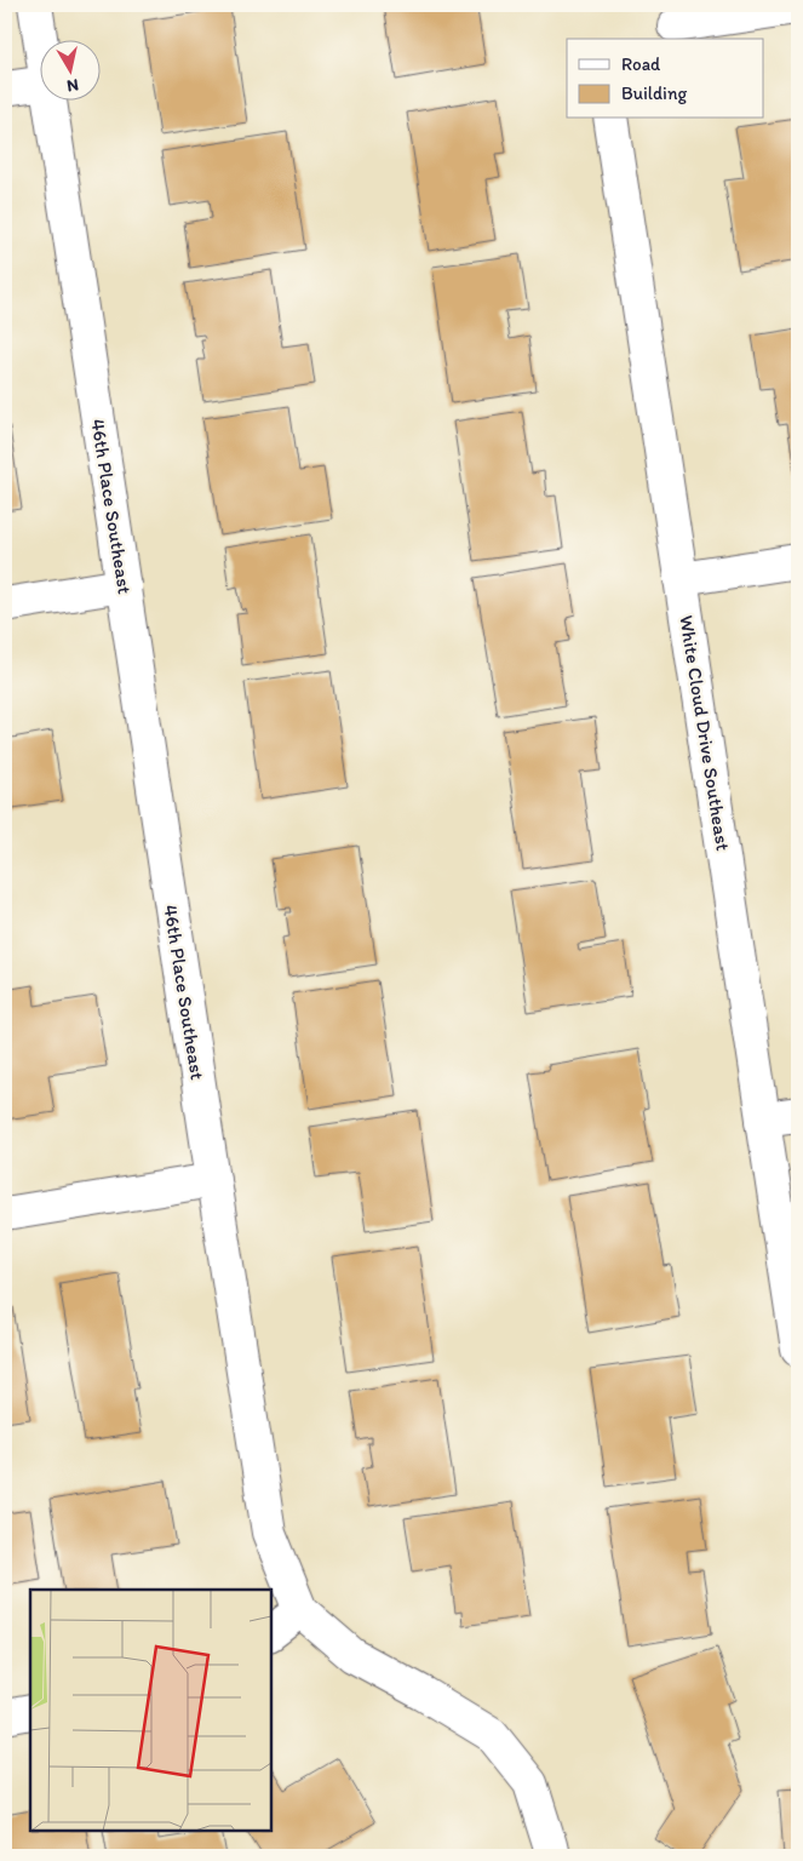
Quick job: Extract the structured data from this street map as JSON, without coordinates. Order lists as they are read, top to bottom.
{
  "streets": {
    "street": ["46th Place Southeast", "White Cloud Drive Southeast"]
  },
  "legend": ["Road", "Building"],
  "north": "bottom"
}
